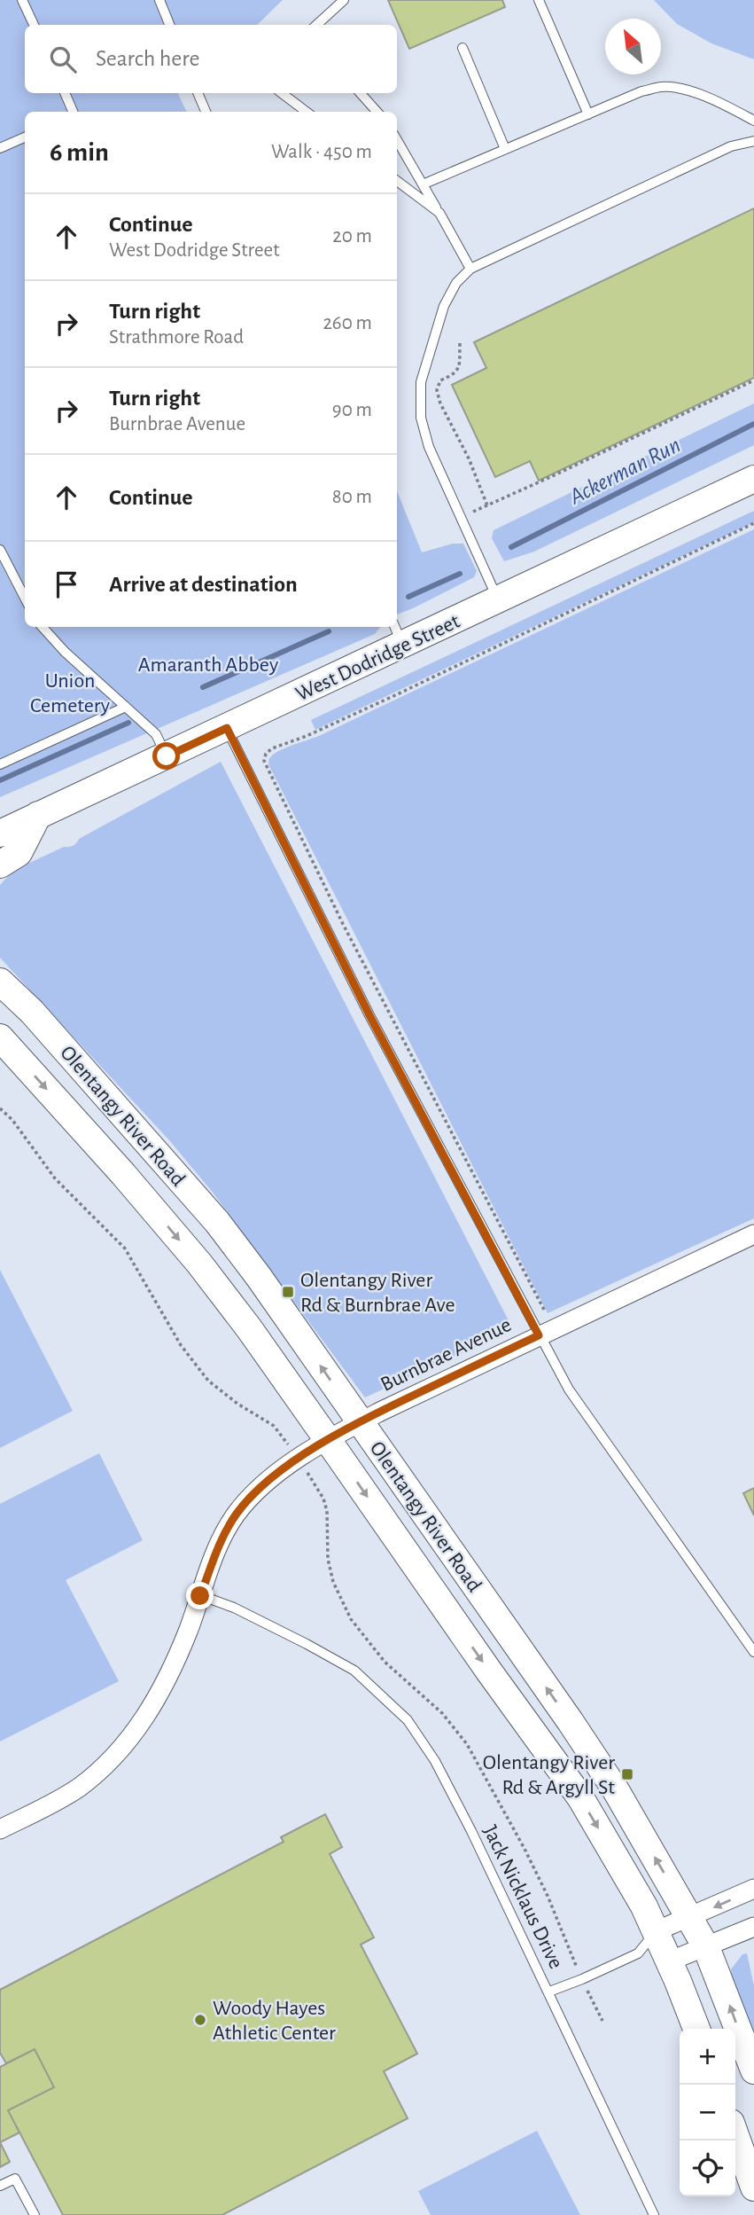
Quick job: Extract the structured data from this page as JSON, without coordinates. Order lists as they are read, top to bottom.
{
  "streets": {
    "main road": ["West Dodridge Street", "Olentangy River Road"],
    "street": ["Burnbrae Avenue"],
    "lane": ["Jack Nicklaus Drive"]
  },
  "crossings": [
    ["Olentangy River Road", "Burnbrae Avenue"],
    ["Burnbrae Avenue", "Jack Nicklaus Drive"]
  ],
  "water": ["Ackerman Run"],
  "parks": ["Amaranth Abbey", "Union Cemetery"],
  "places": {
    "transit": ["Olentangy River Rd & Burnbrae Ave", "Olentangy River Rd & Argyll St"],
    "other": ["Woody Hayes Athletic Center"]
  },
  "north": "top left",
  "page": {
    "search": "Search here",
    "heading": ["6 min", "Walk · 450 m"],
    "list": [
      ["Continue", "West Dodridge Street", "20 m"],
      ["Turn right", "Strathmore Road", "260 m"],
      ["Turn right", "Burnbrae Avenue", "90 m"],
      ["Continue", "80 m"],
      "Arrive at destination"
    ],
    "map_buttons": ["+", "−"]
  }
}
